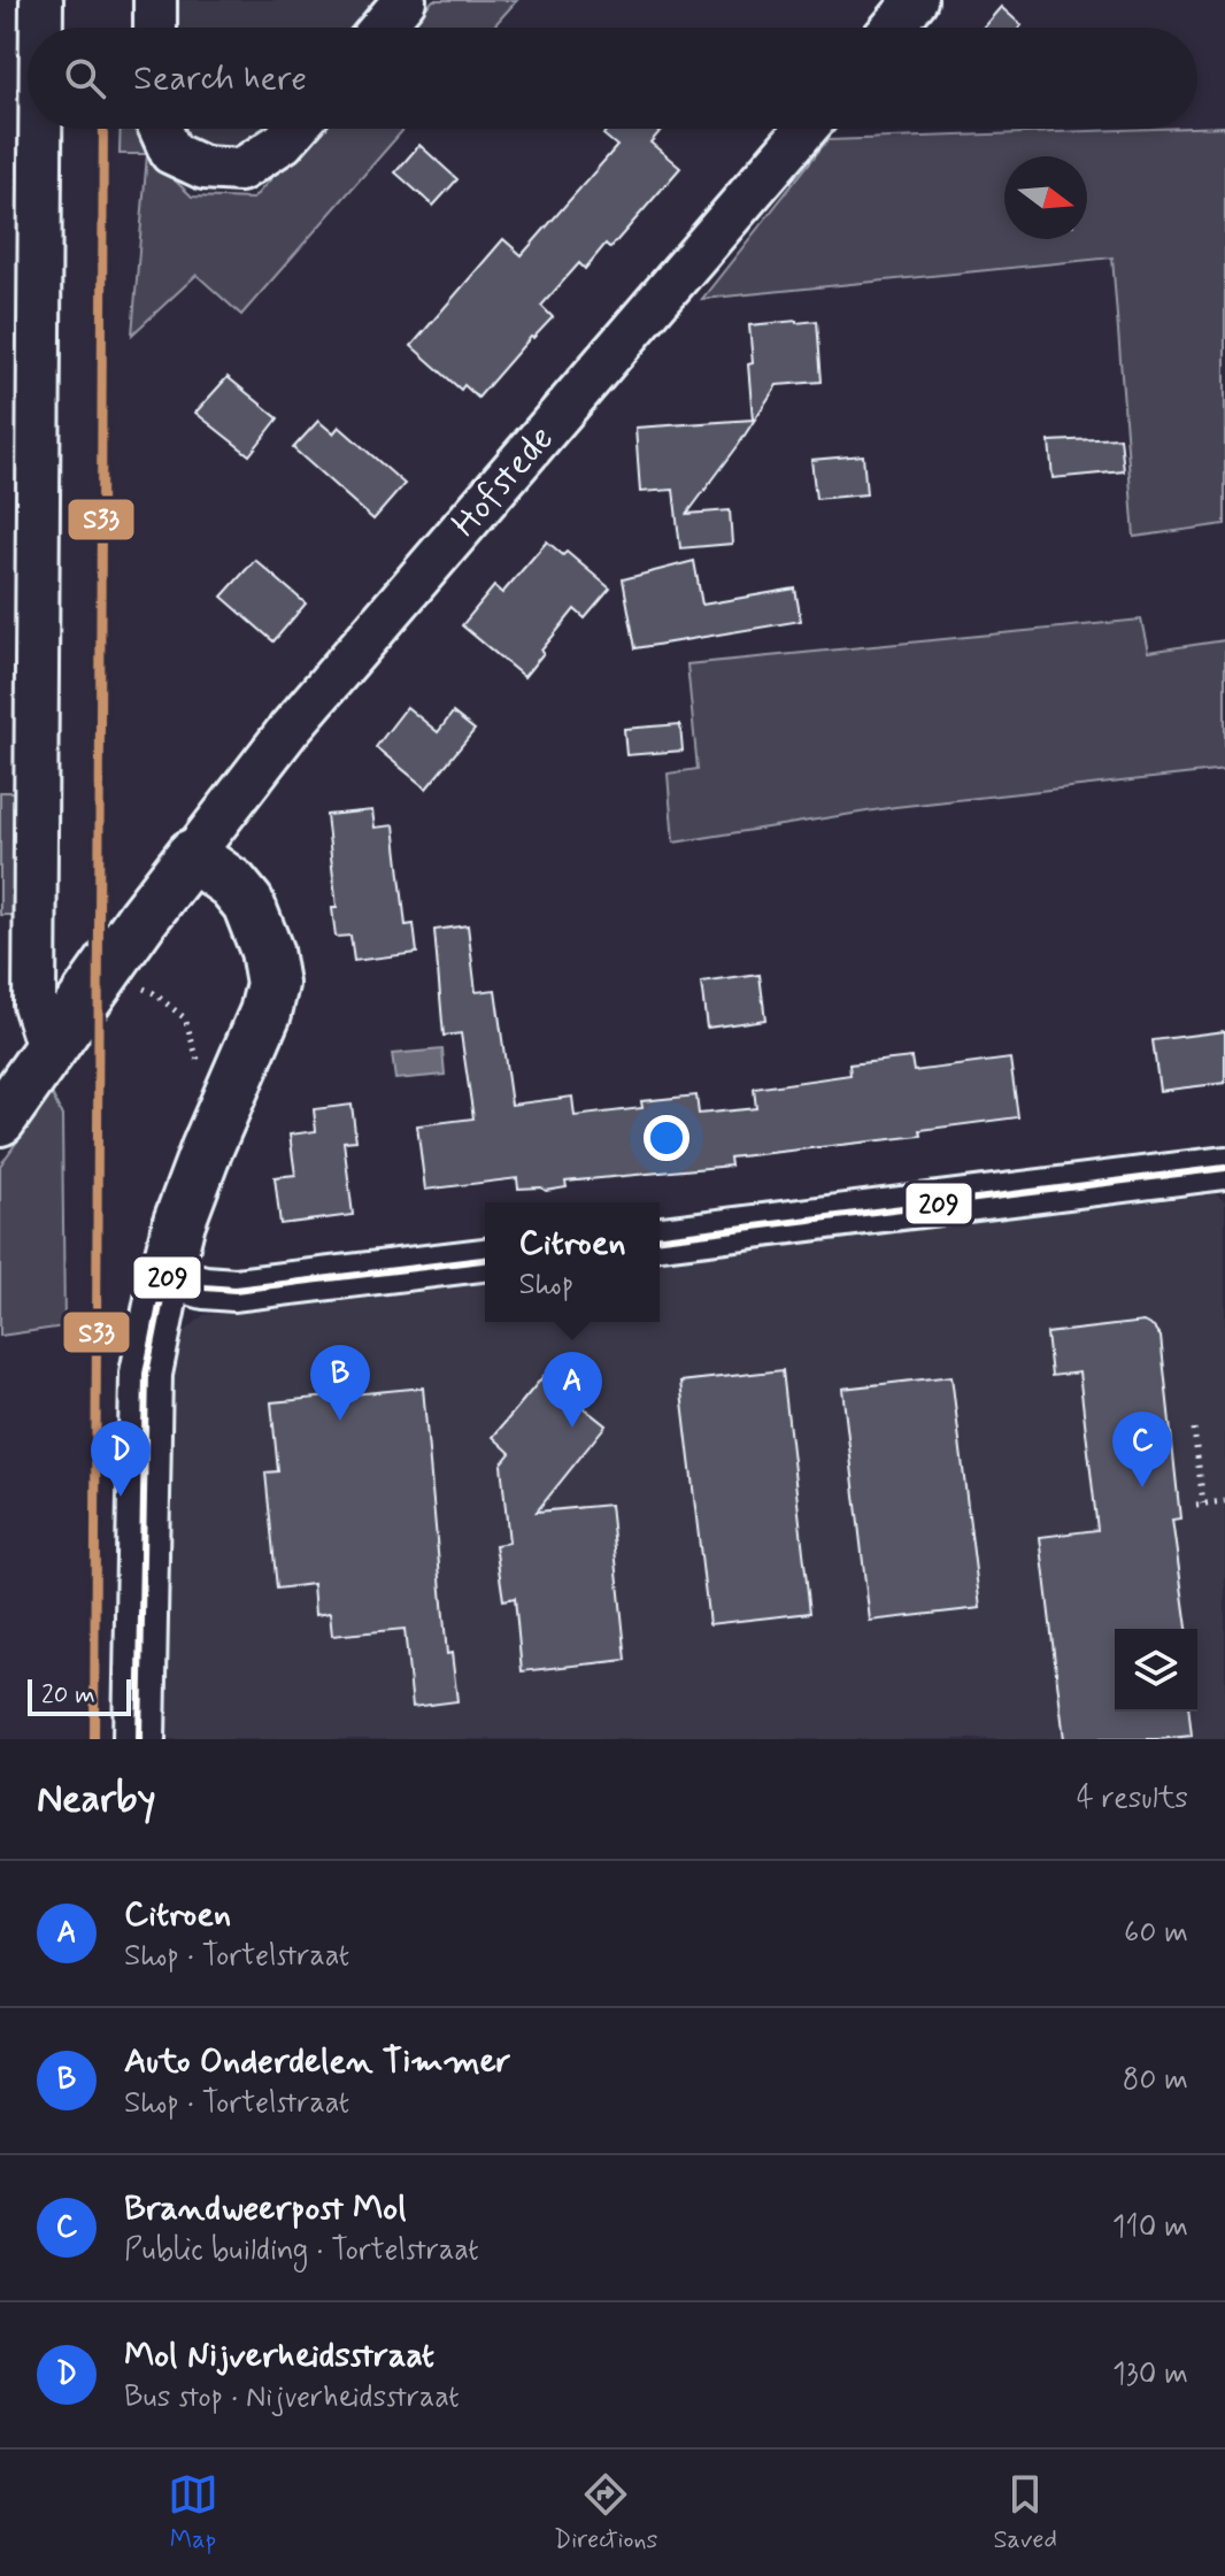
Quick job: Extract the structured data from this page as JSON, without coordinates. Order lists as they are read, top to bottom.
{
  "streets": {
    "street": ["Hofstede"]
  },
  "lines": ["transit line S33", "transit line 209"],
  "scale_bar": "20 m",
  "north": "right",
  "page": {
    "search": "Search here",
    "popup": ["Citroen", "Shop"],
    "pins": [
      "B",
      "A",
      "C",
      "D"
    ],
    "scale": "20 m",
    "heading": ["Nearby", "4 results"],
    "list": [
      {
        "mark": "A",
        "name": "Citroen",
        "note": "Shop · Tortelstraat",
        "value": "60 m"
      },
      {
        "mark": "B",
        "name": "Auto Onderdelen Timmer",
        "note": "Shop · Tortelstraat",
        "value": "80 m"
      },
      {
        "mark": "C",
        "name": "Brandweerpost Mol",
        "note": "Public building · Tortelstraat",
        "value": "110 m"
      },
      {
        "mark": "D",
        "name": "Mol Nijverheidsstraat",
        "note": "Bus stop · Nijverheidsstraat",
        "value": "130 m"
      }
    ],
    "nav": ["Map", "Directions", "Saved"]
  }
}
